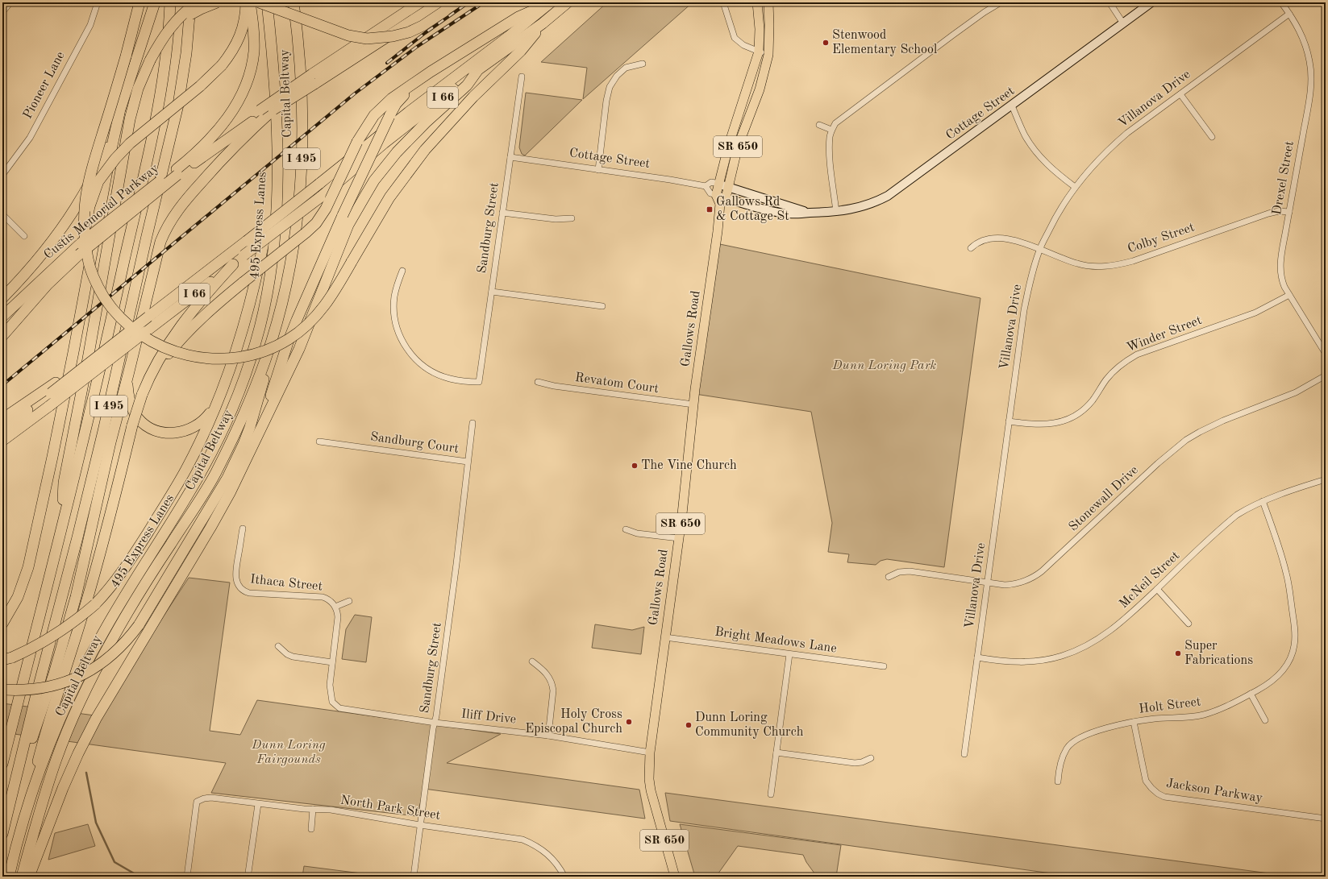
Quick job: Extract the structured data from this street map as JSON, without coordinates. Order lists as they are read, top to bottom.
{
  "streets": {
    "highway": [
      "Capital Beltway",
      "I 66",
      "I 495",
      "Custis Memorial Parkway",
      "495 Express Lanes"
    ],
    "main road": ["SR 650", "Gallows Road"],
    "street": [
      "Pioneer Lane",
      "Villanova Drive",
      "Cottage Street",
      "Drexel Street",
      "Sandburg Street",
      "Colby Street",
      "Winder Street",
      "Revatom Court",
      "Sandburg Court",
      "Stonewall Drive",
      "McNeil Street",
      "Ithaca Street",
      "Bright Meadows Lane",
      "Holt Street",
      "Iliff Drive",
      "Jackson Parkway",
      "North Park Street"
    ]
  },
  "crossings": [
    ["Villanova Drive", "Drexel Street"],
    ["Villanova Drive", "Colby Street"],
    ["Villanova Drive", "Winder Street"],
    ["Villanova Drive", "Stonewall Drive"],
    ["Villanova Drive", "McNeil Street"],
    ["Cottage Street", "Sandburg Street"],
    ["Cottage Street", "Gallows Road"],
    ["Drexel Street", "Colby Street"],
    ["Drexel Street", "Winder Street"],
    ["Sandburg Street", "Sandburg Court"],
    ["Sandburg Street", "Iliff Drive"],
    ["Sandburg Street", "North Park Street"],
    ["Gallows Road", "Revatom Court"],
    ["Gallows Road", "Bright Meadows Lane"],
    ["Gallows Road", "Iliff Drive"],
    ["McNeil Street", "Holt Street"],
    ["Ithaca Street", "Iliff Drive"],
    ["Holt Street", "Jackson Parkway"]
  ],
  "parks": ["Dunn Loring Park", "Dunn Loring Fairgounds"],
  "places": {
    "other": [
      "Stenwood Elementary School",
      "The Vine Church",
      "Super Fabrications",
      "Holy Cross Episcopal Church",
      "Dunn Loring Community Church"
    ],
    "transit": ["Gallows Rd & Cottage St"]
  }
}
